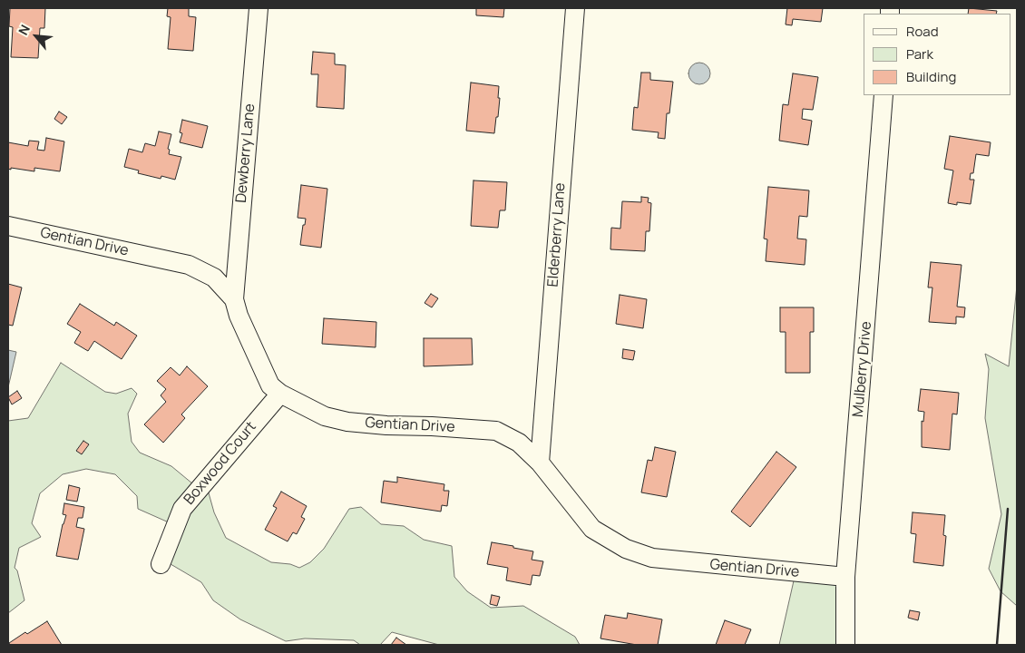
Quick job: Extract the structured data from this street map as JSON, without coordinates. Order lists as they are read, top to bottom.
{
  "streets": {
    "street": [
      "Dewberry Lane",
      "Elderberry Lane",
      "Gentian Drive",
      "Mulberry Drive",
      "Boxwood Court"
    ]
  },
  "crossings": [
    ["Dewberry Lane", "Gentian Drive"],
    ["Elderberry Lane", "Gentian Drive"],
    ["Gentian Drive", "Mulberry Drive"],
    ["Gentian Drive", "Boxwood Court"]
  ],
  "legend": ["Road", "Park", "Building"],
  "north": "top left"
}
